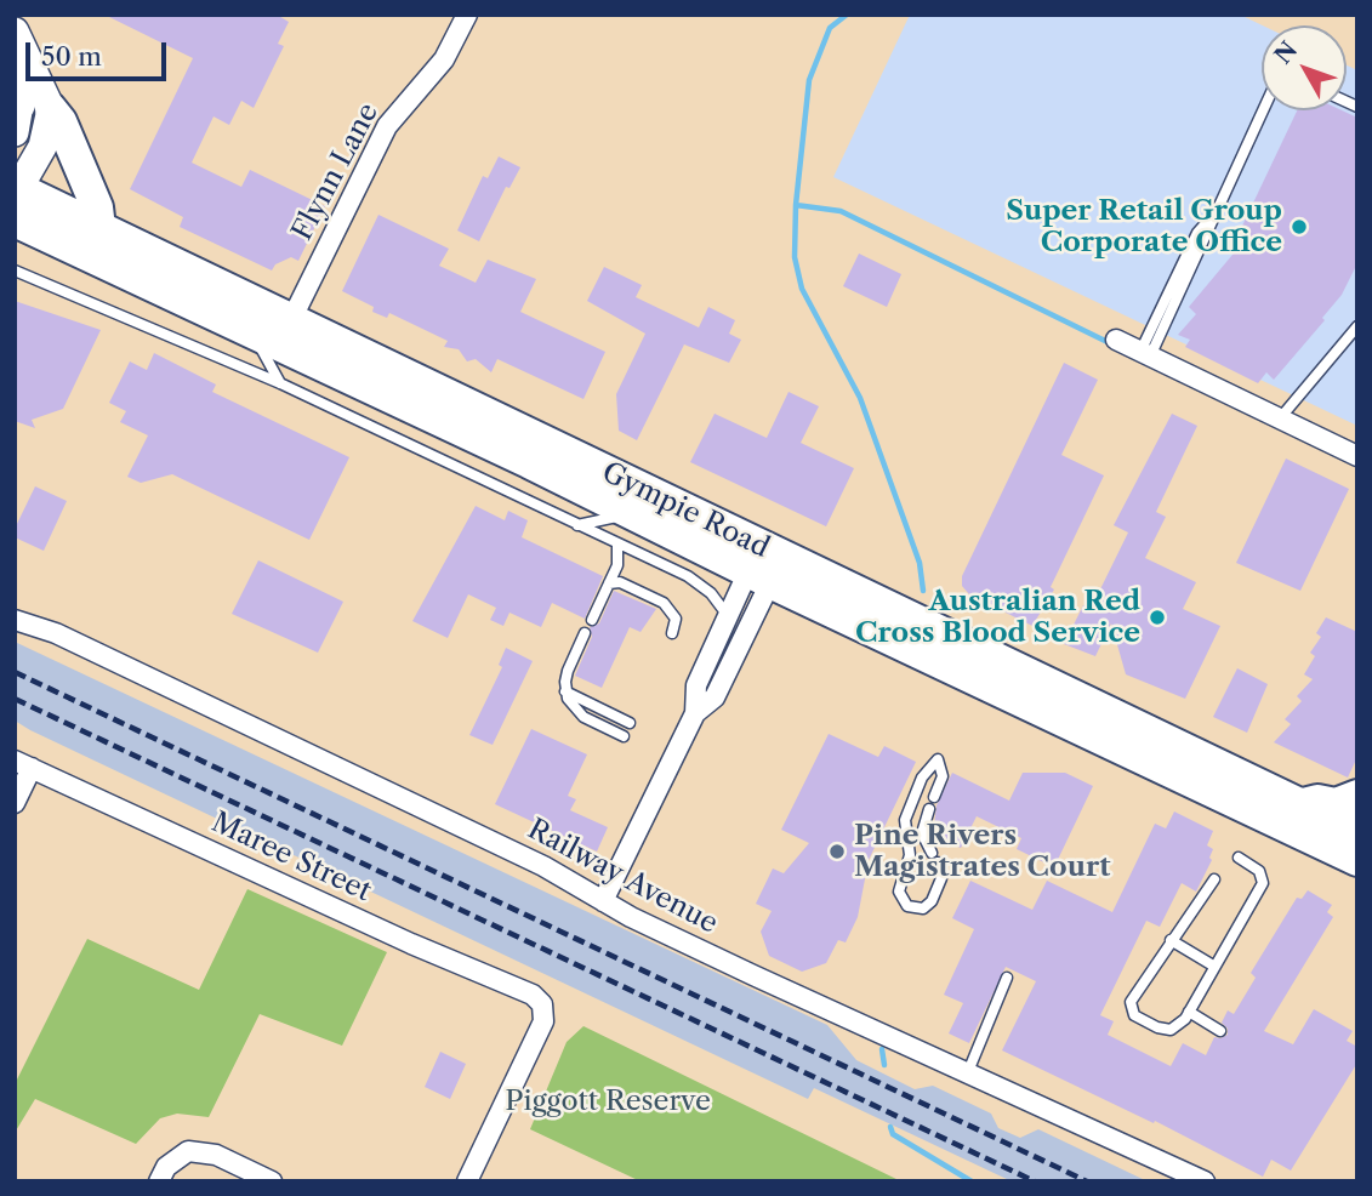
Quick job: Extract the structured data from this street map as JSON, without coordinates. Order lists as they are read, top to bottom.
{
  "streets": {
    "highway": ["Gympie Road"],
    "street": ["Flynn Lane", "Maree Street", "Railway Avenue"]
  },
  "crossings": [
    ["Flynn Lane", "Gympie Road"]
  ],
  "parks": ["Piggott Reserve"],
  "places": ["Super Retail Group Corporate Office", "Australian Red Cross Blood Service", "Pine Rivers Magistrates Court"],
  "scale_bar": "50 m",
  "north": "top left"
}
